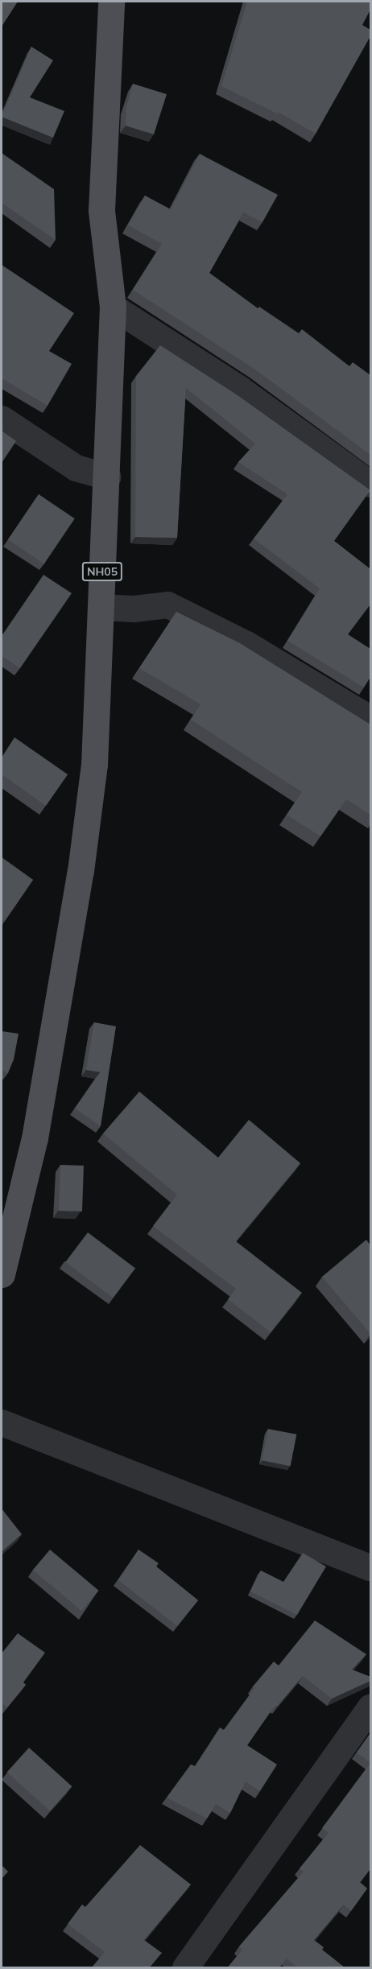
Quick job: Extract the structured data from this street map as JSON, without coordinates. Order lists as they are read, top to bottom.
{
  "streets": {
    "main road": ["NH05"]
  }
}
